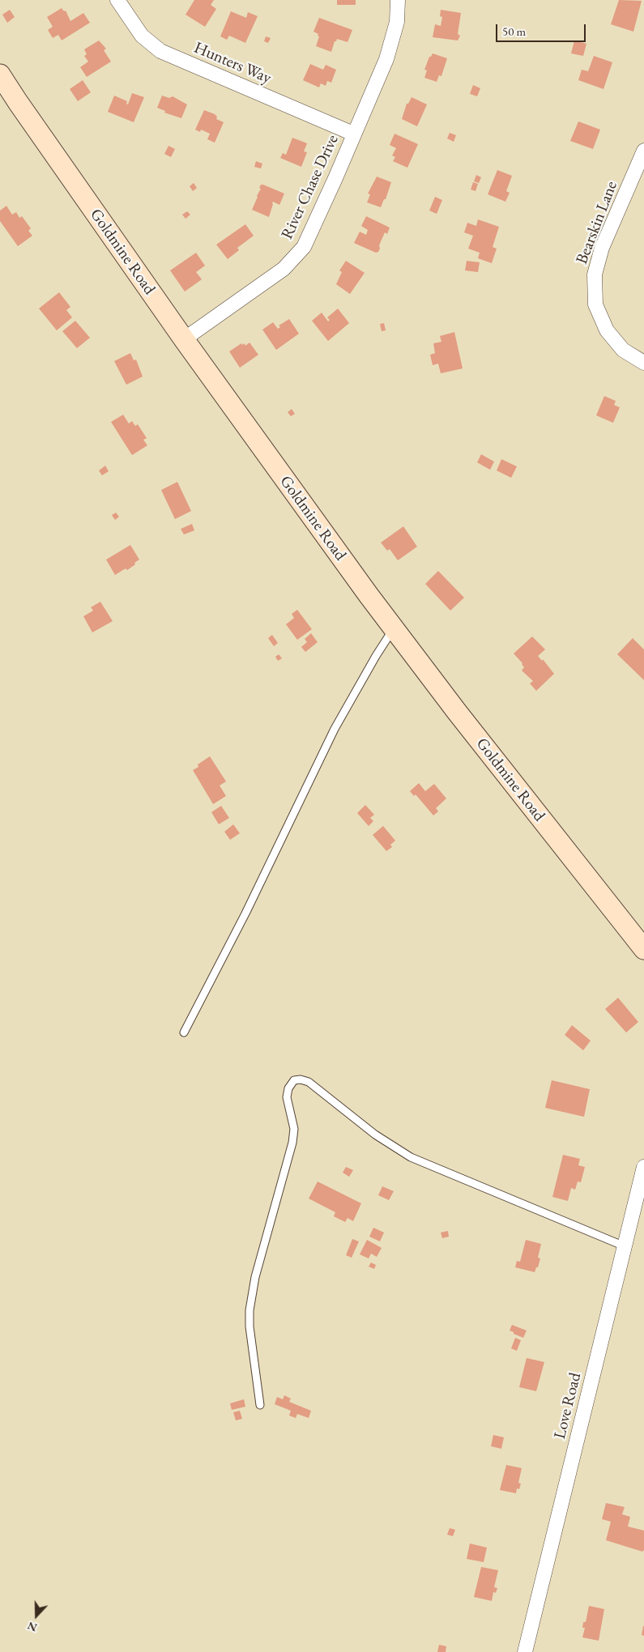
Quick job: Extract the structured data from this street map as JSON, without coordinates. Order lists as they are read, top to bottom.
{
  "streets": {
    "main road": ["Goldmine Road"],
    "street": [
      "Hunters Way",
      "River Chase Drive",
      "Bearskin Lane",
      "Love Road"
    ]
  },
  "crossings": [
    ["Hunters Way", "River Chase Drive"],
    ["River Chase Drive", "Goldmine Road"]
  ],
  "scale_bar": "50 m",
  "north": "bottom"
}
